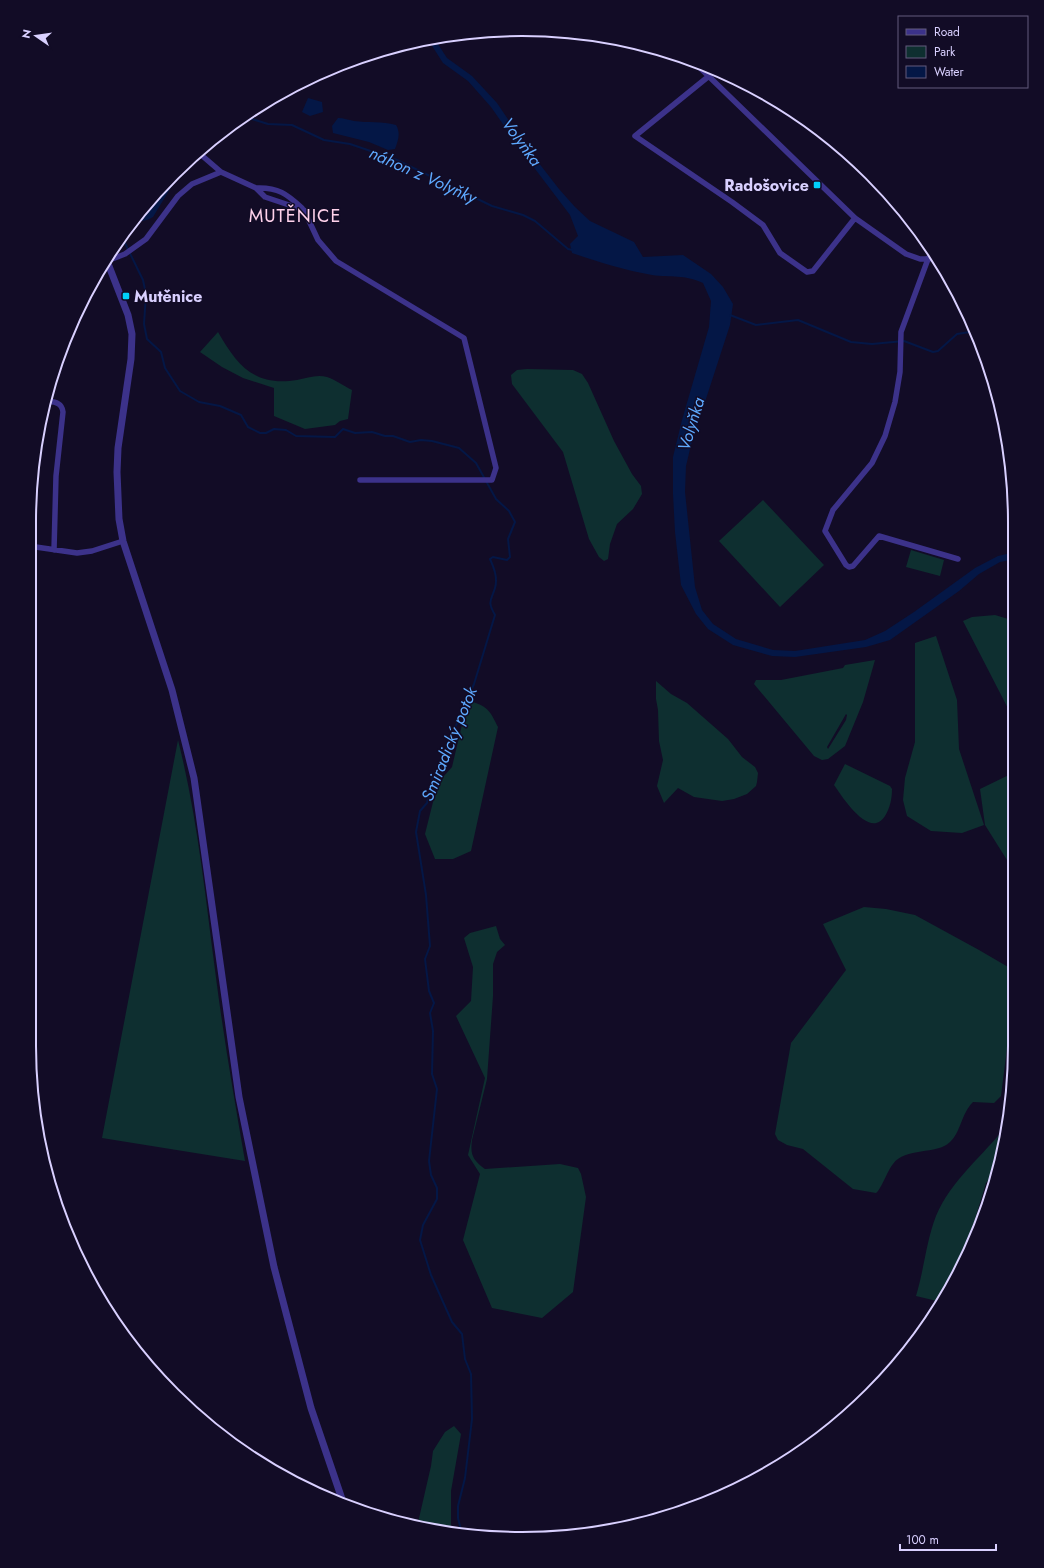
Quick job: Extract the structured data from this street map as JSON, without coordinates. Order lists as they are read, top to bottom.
{
  "districts": ["MUTĚNICE"],
  "water": ["Volyňka", "náhon z Volyňky", "Smiradický potok"],
  "places": {
    "transit": ["Radošovice", "Mutěnice"]
  },
  "legend": ["Road", "Park", "Water"],
  "scale_bar": "100 m",
  "north": "left"
}
